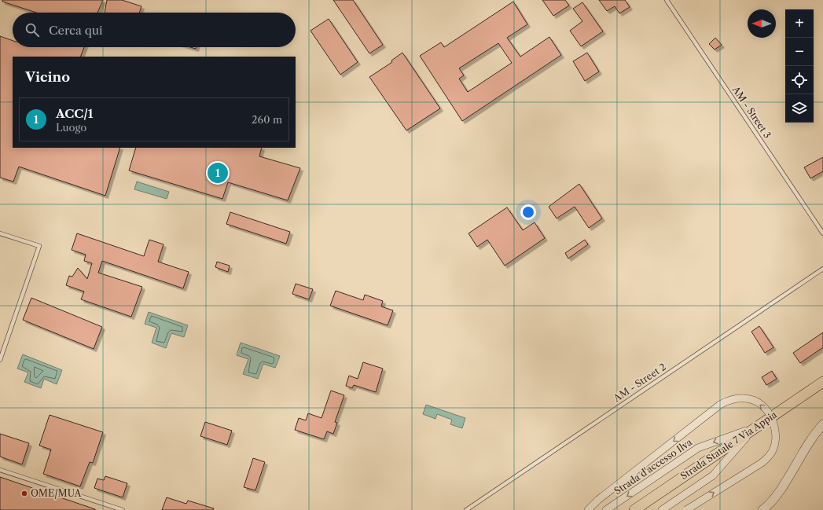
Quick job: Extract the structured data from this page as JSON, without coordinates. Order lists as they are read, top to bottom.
{
  "streets": {
    "main road": ["Strada Statale 7 Via Appia"],
    "street": ["Strada d'accesso Ilva"],
    "lane": ["AM - Street 3", "AM - Street 2"]
  },
  "crossings": [
    ["Strada Statale 7 Via Appia", "Strada d'accesso Ilva"]
  ],
  "places": ["OME/MUA"],
  "north": "left",
  "page": {
    "map_buttons": ["+", "−"],
    "search": "Cerca qui",
    "heading": "Vicino",
    "list": [
      {
        "mark": "1",
        "name": "ACC/1",
        "note": "Luogo",
        "value": "260 m"
      }
    ],
    "pins": "1"
  }
}
